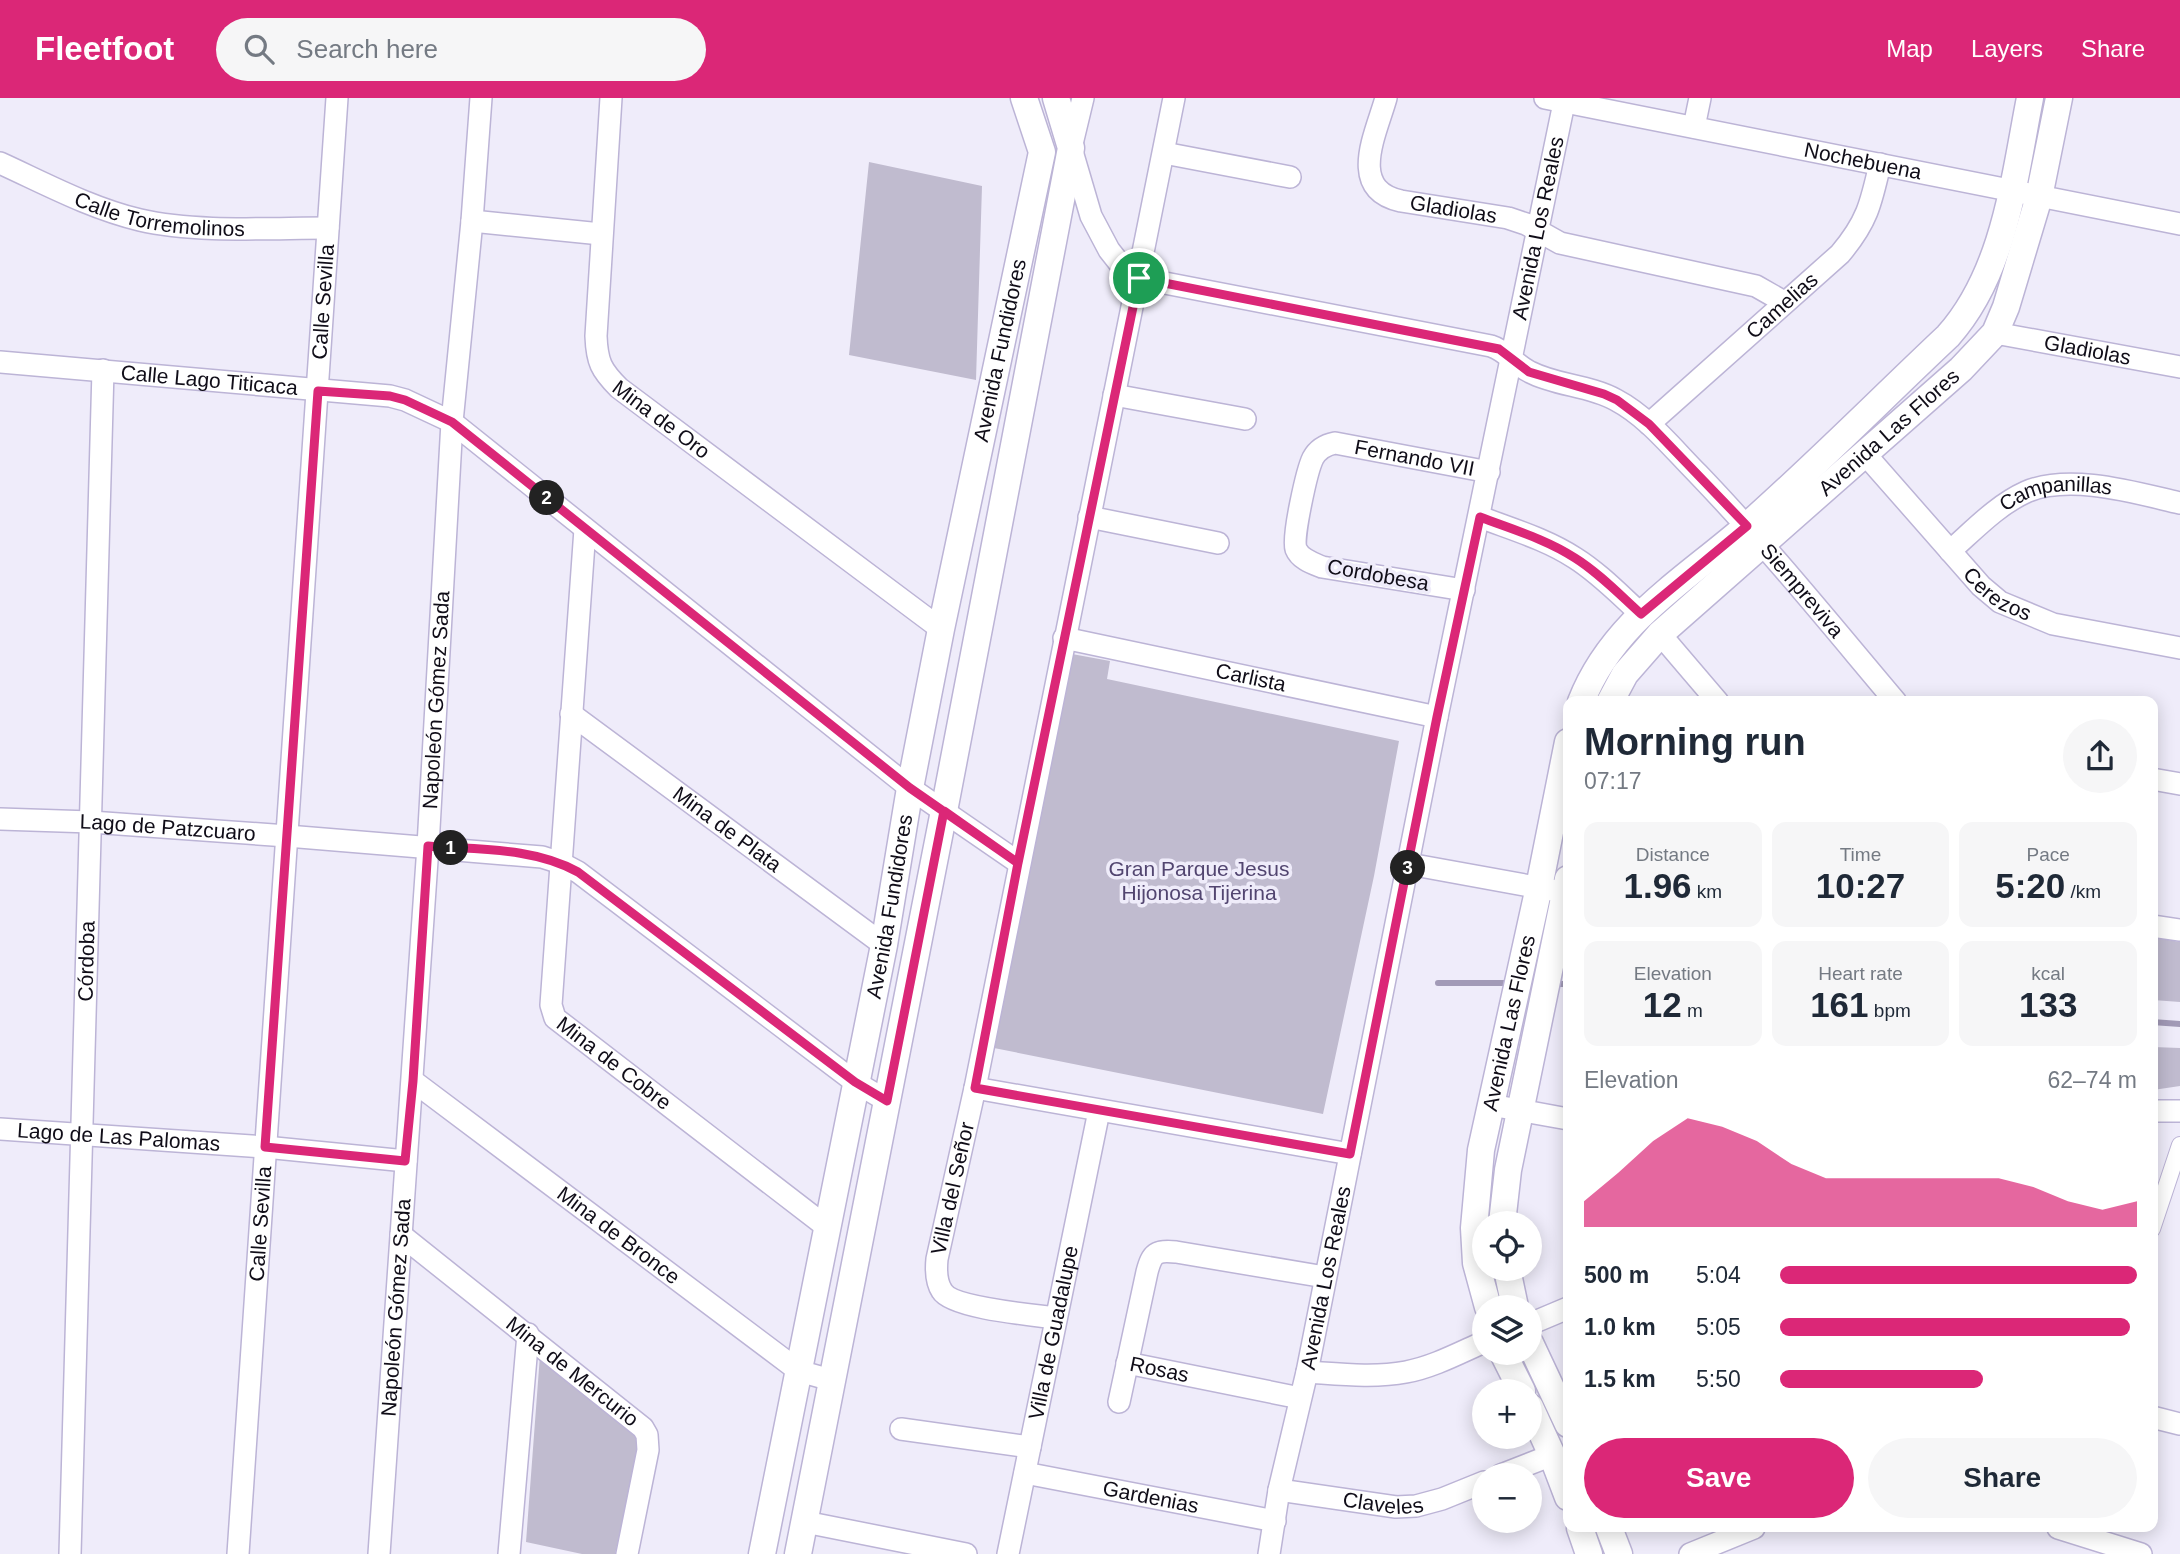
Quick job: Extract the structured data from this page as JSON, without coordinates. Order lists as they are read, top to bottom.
{
  "streets": {
    "street": [
      "Nochebuena",
      "Gladiolas",
      "Calle Torremolinos",
      "Avenida Los Reales",
      "Calle Sevilla",
      "Camelias",
      "Avenida Fundidores",
      "Calle Lago Titicaca",
      "Mina de Oro",
      "Avenida Las Flores",
      "Fernando VII",
      "Campanillas",
      "Cordobesa",
      "Siempreviva",
      "Cerezos",
      "Carlista",
      "Napoleón Gómez Sada",
      "Lago de Patzcuaro",
      "Mina de Plata",
      "Córdoba",
      "Mina de Cobre",
      "Lago de Las Palomas",
      "Villa del Señor",
      "Mina de Bronce",
      "Villa de Guadalupe",
      "Rosas",
      "Mina de Mercurio",
      "Gardenias",
      "Claveles"
    ]
  },
  "crossings": [
    ["Nochebuena", "Avenida Los Reales"],
    ["Nochebuena", "Camelias"],
    ["Nochebuena", "Avenida Las Flores"],
    ["Gladiolas", "Avenida Los Reales"],
    ["Gladiolas", "Camelias"],
    ["Gladiolas", "Avenida Las Flores"],
    ["Calle Torremolinos", "Calle Sevilla"],
    ["Avenida Los Reales", "Fernando VII"],
    ["Avenida Los Reales", "Cordobesa"],
    ["Avenida Los Reales", "Siempreviva"],
    ["Avenida Los Reales", "Carlista"],
    ["Avenida Los Reales", "Rosas"],
    ["Avenida Los Reales", "Gardenias"],
    ["Avenida Los Reales", "Claveles"],
    ["Calle Sevilla", "Calle Lago Titicaca"],
    ["Calle Sevilla", "Lago de Patzcuaro"],
    ["Calle Sevilla", "Lago de Las Palomas"],
    ["Camelias", "Siempreviva"],
    ["Avenida Fundidores", "Calle Lago Titicaca"],
    ["Avenida Fundidores", "Mina de Oro"],
    ["Avenida Fundidores", "Lago de Patzcuaro"],
    ["Avenida Fundidores", "Mina de Plata"],
    ["Avenida Fundidores", "Mina de Cobre"],
    ["Avenida Fundidores", "Mina de Bronce"],
    ["Calle Lago Titicaca", "Napoleón Gómez Sada"],
    ["Calle Lago Titicaca", "Córdoba"],
    ["Calle Lago Titicaca", "Mina de Cobre"],
    ["Calle Lago Titicaca", "Villa del Señor"],
    ["Avenida Las Flores", "Siempreviva"],
    ["Avenida Las Flores", "Cerezos"],
    ["Fernando VII", "Cordobesa"],
    ["Campanillas", "Cerezos"],
    ["Siempreviva", "Villa del Señor"],
    ["Carlista", "Villa del Señor"],
    ["Napoleón Gómez Sada", "Lago de Patzcuaro"],
    ["Napoleón Gómez Sada", "Lago de Las Palomas"],
    ["Napoleón Gómez Sada", "Mina de Bronce"],
    ["Napoleón Gómez Sada", "Mina de Mercurio"],
    ["Lago de Patzcuaro", "Córdoba"],
    ["Lago de Patzcuaro", "Mina de Cobre"],
    ["Mina de Plata", "Mina de Cobre"],
    ["Córdoba", "Lago de Las Palomas"],
    ["Villa del Señor", "Villa de Guadalupe"],
    ["Villa de Guadalupe", "Gardenias"]
  ],
  "parks": ["Gran Parque Jesus Hijonosa Tijerina"],
  "page": {
    "header": "Fleetfoot",
    "search": "Search here",
    "nav": ["Map", "Layers", "Share"],
    "pins": ["2", "1", "3"],
    "heading": ["Morning run", "07:17"],
    "stats": [
      ["Distance", "1.96 km"],
      ["Time", "10:27"],
      ["Pace", "5:20 /km"],
      ["Elevation", "12 m"],
      ["Heart rate", "161 bpm"],
      ["kcal", "133"]
    ],
    "chart": ["Elevation", "62–74 m"],
    "map_buttons": ["+", "−"],
    "list": [
      {
        "name": "500 m",
        "note": "5:04"
      },
      {
        "name": "1.0 km",
        "note": "5:05"
      },
      {
        "name": "1.5 km",
        "note": "5:50"
      }
    ],
    "buttons": ["Save", "Share"]
  }
}
